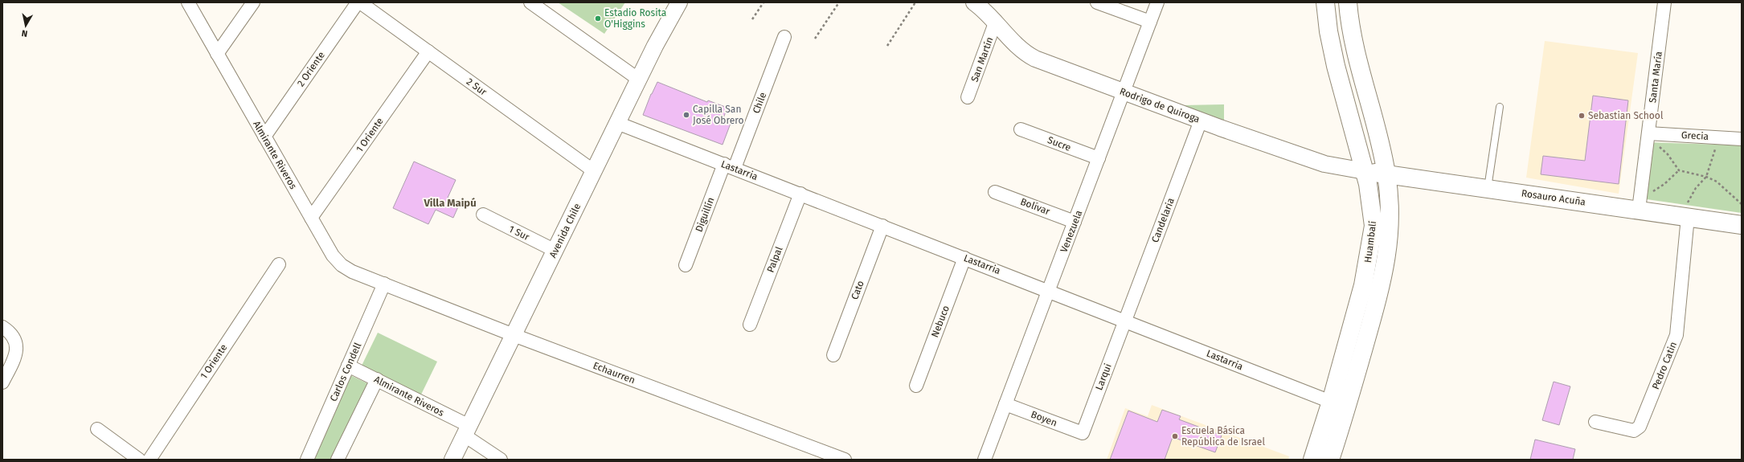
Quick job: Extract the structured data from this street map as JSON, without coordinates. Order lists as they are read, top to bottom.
{
  "streets": {
    "main road": ["Rosauro Acuña", "Huambalí"],
    "street": [
      "San Martín",
      "2 Oriente",
      "Santa María",
      "2 Sur",
      "Chile",
      "Rodrigo de Quiroga",
      "1 Oriente",
      "Grecia",
      "Sucre",
      "Almirante Riveros",
      "Lastarria",
      "Bolívar",
      "Diguillín",
      "Candelaria",
      "Avenida Chile",
      "Venezuela",
      "1 Sur",
      "Palpal",
      "Cato",
      "Nebuco",
      "Pedro Catin",
      "Carlos Condell",
      "Echaurren",
      "Larqui",
      "Boyen"
    ]
  },
  "crossings": [
    ["San Martín", "Rodrigo de Quiroga"],
    ["2 Oriente", "2 Sur"],
    ["2 Oriente", "Almirante Riveros"],
    ["Santa María", "Grecia"],
    ["Santa María", "Rosauro Acuña"],
    ["2 Sur", "1 Oriente"],
    ["2 Sur", "Avenida Chile"],
    ["Chile", "Lastarria"],
    ["Chile", "Diguillín"],
    ["Rodrigo de Quiroga", "Rosauro Acuña"],
    ["Rodrigo de Quiroga", "Candelaria"],
    ["Rodrigo de Quiroga", "Venezuela"],
    ["Rodrigo de Quiroga", "Huambalí"],
    ["1 Oriente", "Almirante Riveros"],
    ["Sucre", "Venezuela"],
    ["Almirante Riveros", "Avenida Chile"],
    ["Almirante Riveros", "Carlos Condell"],
    ["Almirante Riveros", "Echaurren"],
    ["Lastarria", "Diguillín"],
    ["Lastarria", "Candelaria"],
    ["Lastarria", "Avenida Chile"],
    ["Lastarria", "Venezuela"],
    ["Lastarria", "Huambalí"],
    ["Lastarria", "Palpal"],
    ["Lastarria", "Cato"],
    ["Lastarria", "Nebuco"],
    ["Lastarria", "Larqui"],
    ["Rosauro Acuña", "Huambalí"],
    ["Rosauro Acuña", "Pedro Catin"],
    ["Bolívar", "Venezuela"],
    ["Candelaria", "Larqui"],
    ["Avenida Chile", "1 Sur"],
    ["Avenida Chile", "Echaurren"],
    ["Venezuela", "Boyen"],
    ["Carlos Condell", "Echaurren"],
    ["Larqui", "Boyen"]
  ],
  "districts": ["Villa Maipú"],
  "places": [
    "Estadio Rosita O'Higgins",
    "Capilla San José Obrero",
    "Sebastian School",
    "Escuela Básica República de Israel"
  ],
  "north": "bottom"
}
